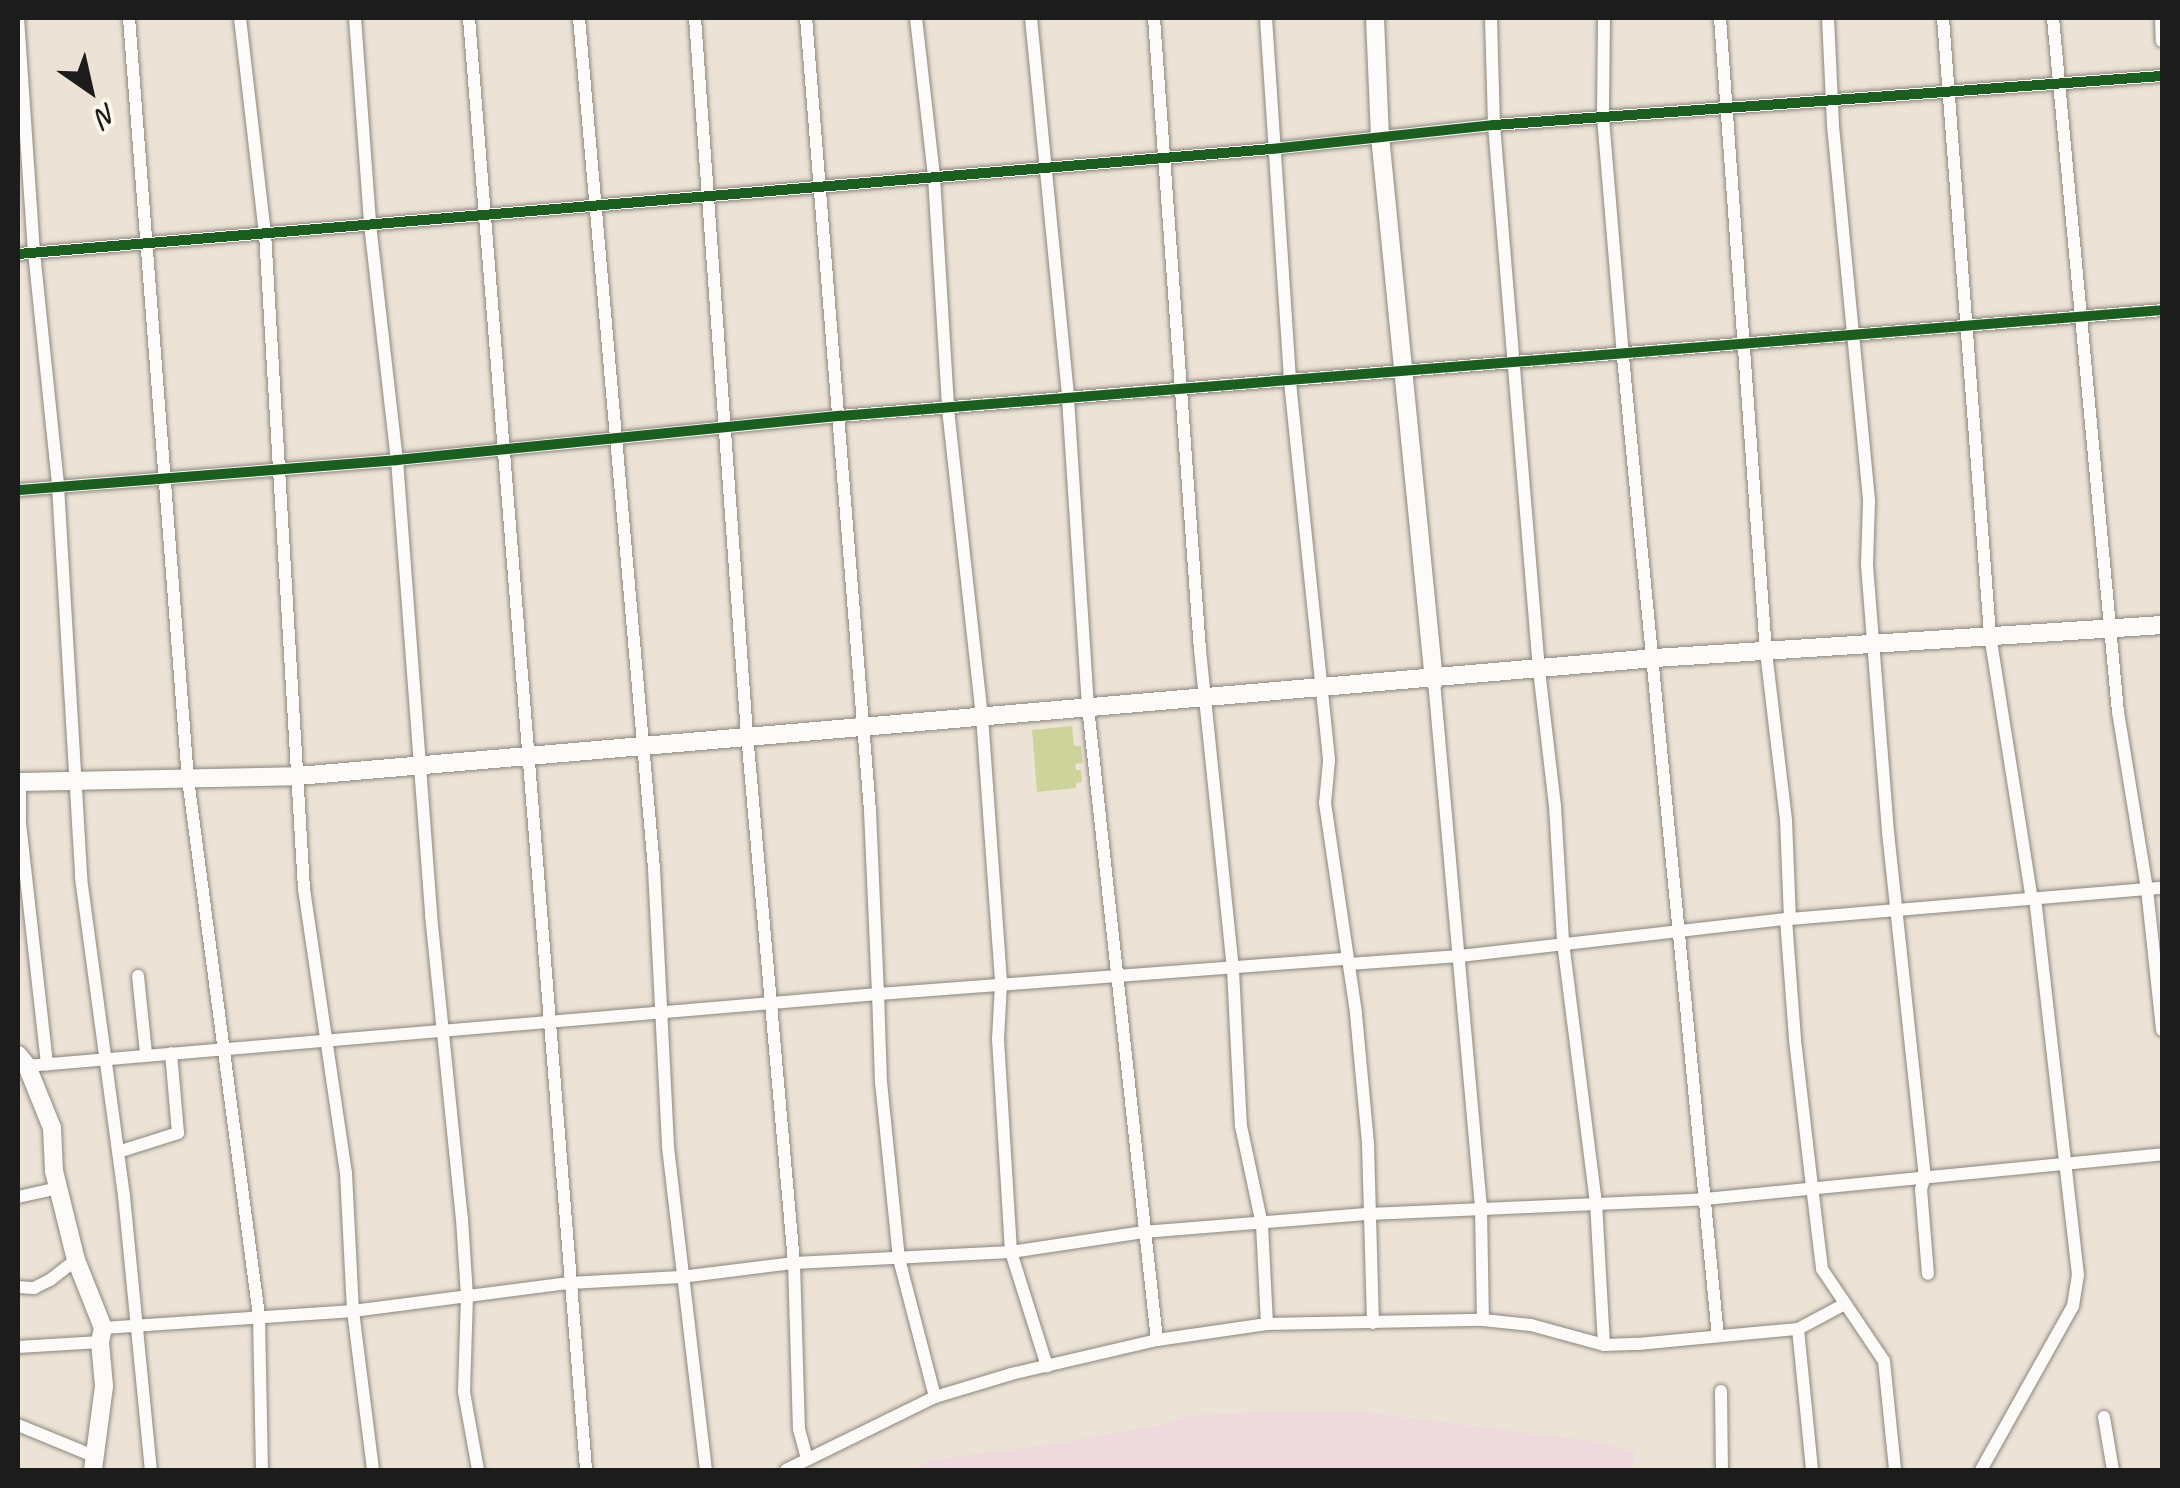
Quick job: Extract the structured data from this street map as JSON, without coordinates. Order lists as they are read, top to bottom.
{
  "north": "bottom right"
}
